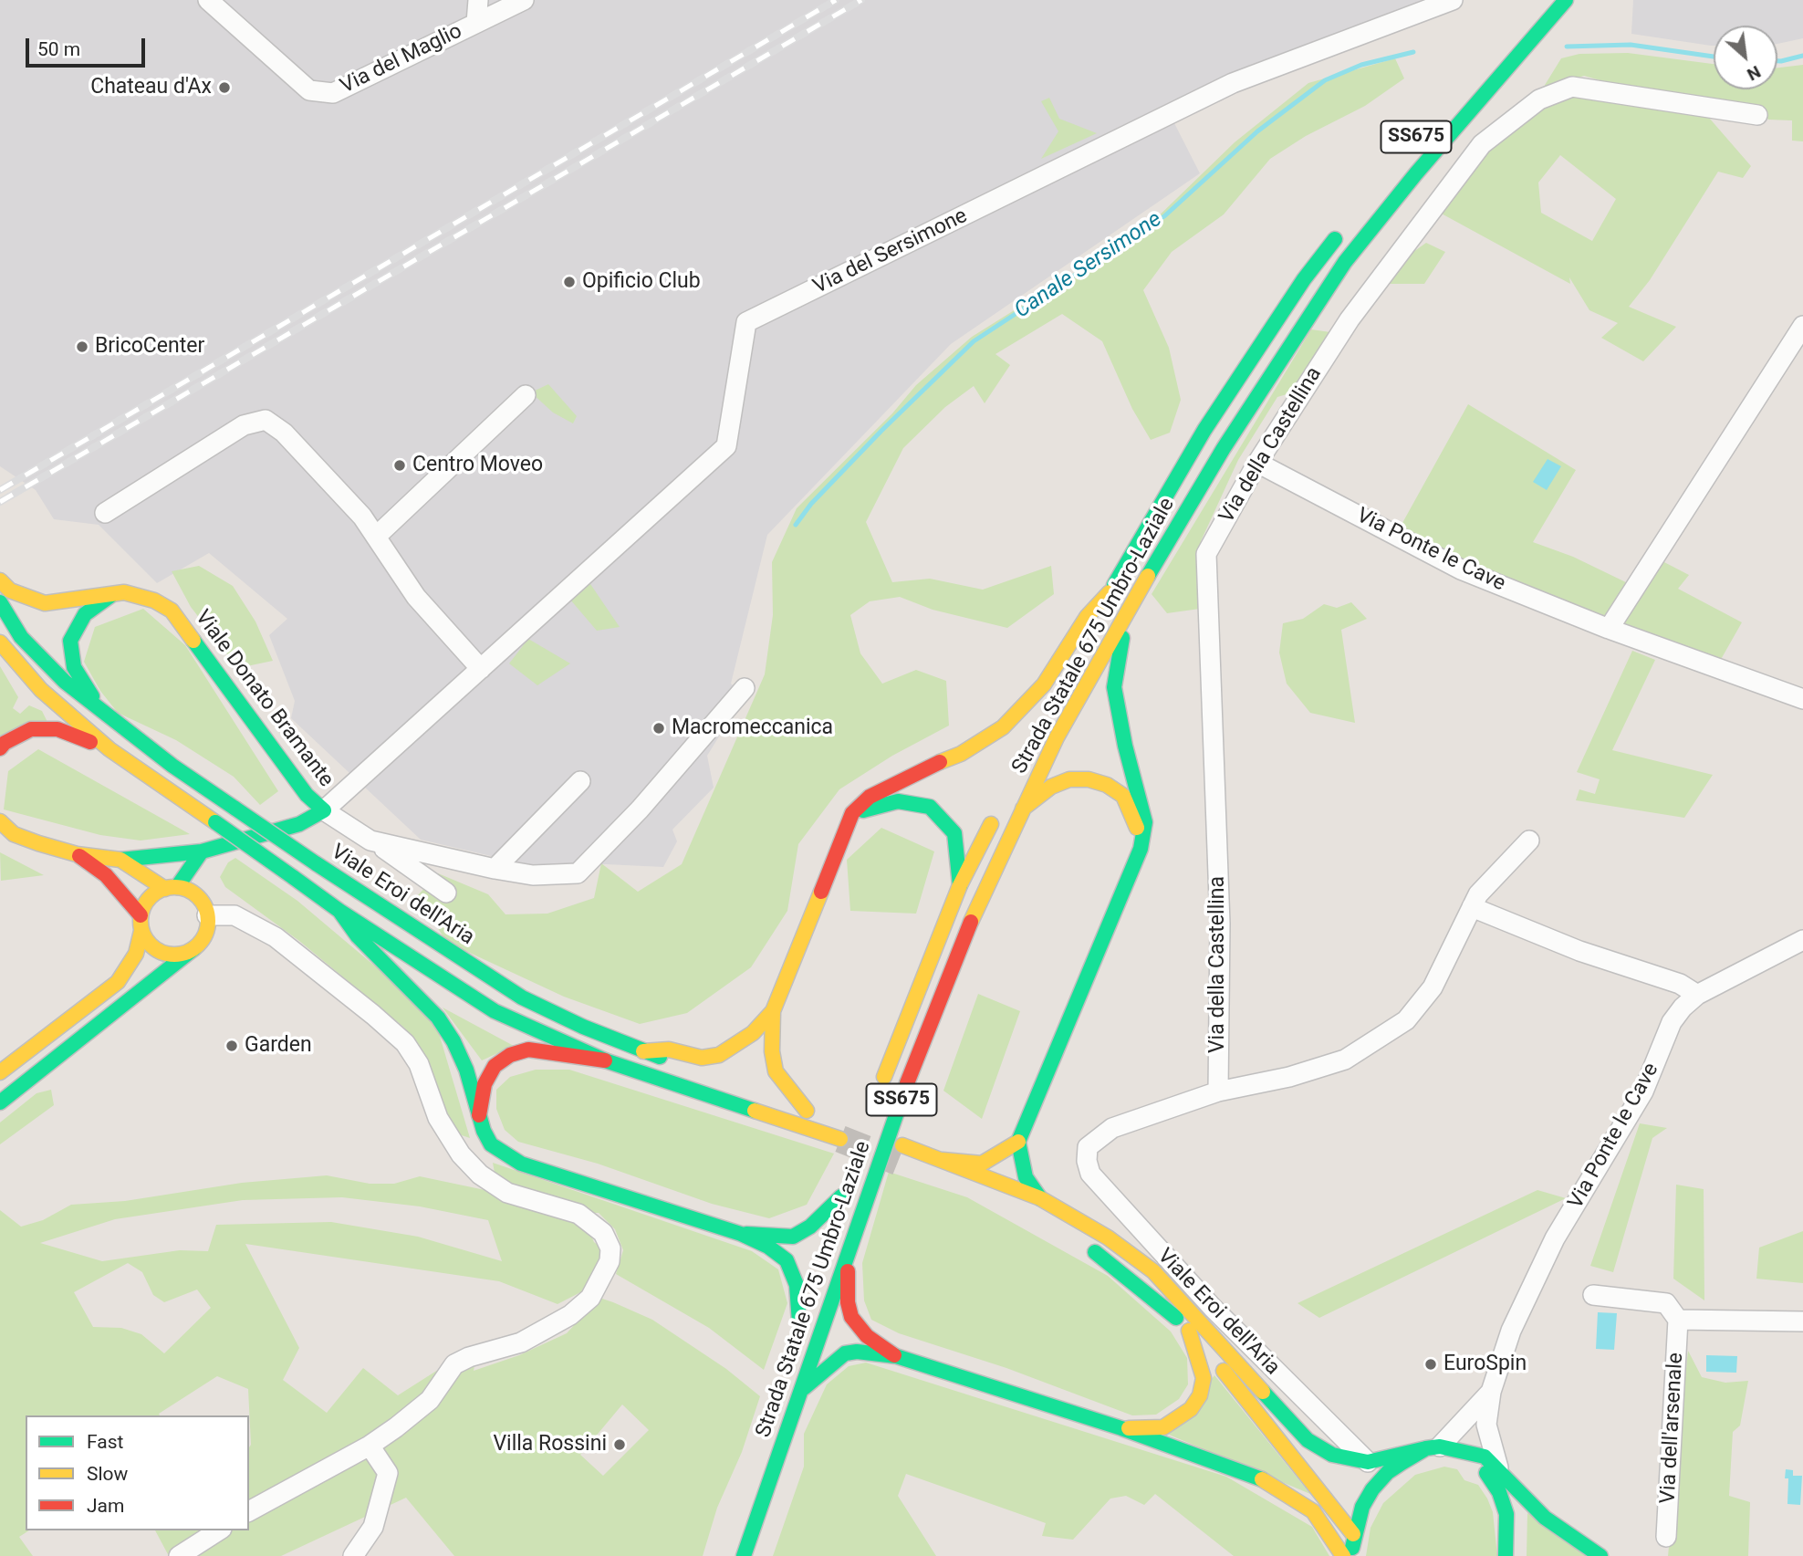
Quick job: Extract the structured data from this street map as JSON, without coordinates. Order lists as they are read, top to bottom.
{
  "streets": {
    "main road": [
      "SS675",
      "Strada Statale 675 Umbro-Laziale",
      "Viale Donato Bramante",
      "Viale Eroi dell'Aria"
    ],
    "street": [
      "Via del Maglio",
      "Via del Sersimone",
      "Via della Castellina",
      "Via Ponte le Cave",
      "Via dell'arsenale"
    ]
  },
  "crossings": [
    ["Via del Sersimone", "Viale Donato Bramante"],
    ["Via della Castellina", "Via Ponte le Cave"],
    ["Via Ponte le Cave", "Viale Eroi dell'Aria"]
  ],
  "water": ["Canale Sersimone"],
  "places": [
    "Chateau d'Ax",
    "Opificio Club",
    "BricoCenter",
    "Centro Moveo",
    "Macromeccanica",
    "Garden",
    "EuroSpin",
    "Villa Rossini"
  ],
  "legend": ["Fast", "Slow", "Jam"],
  "scale_bar": "50 m",
  "north": "bottom right"
}
